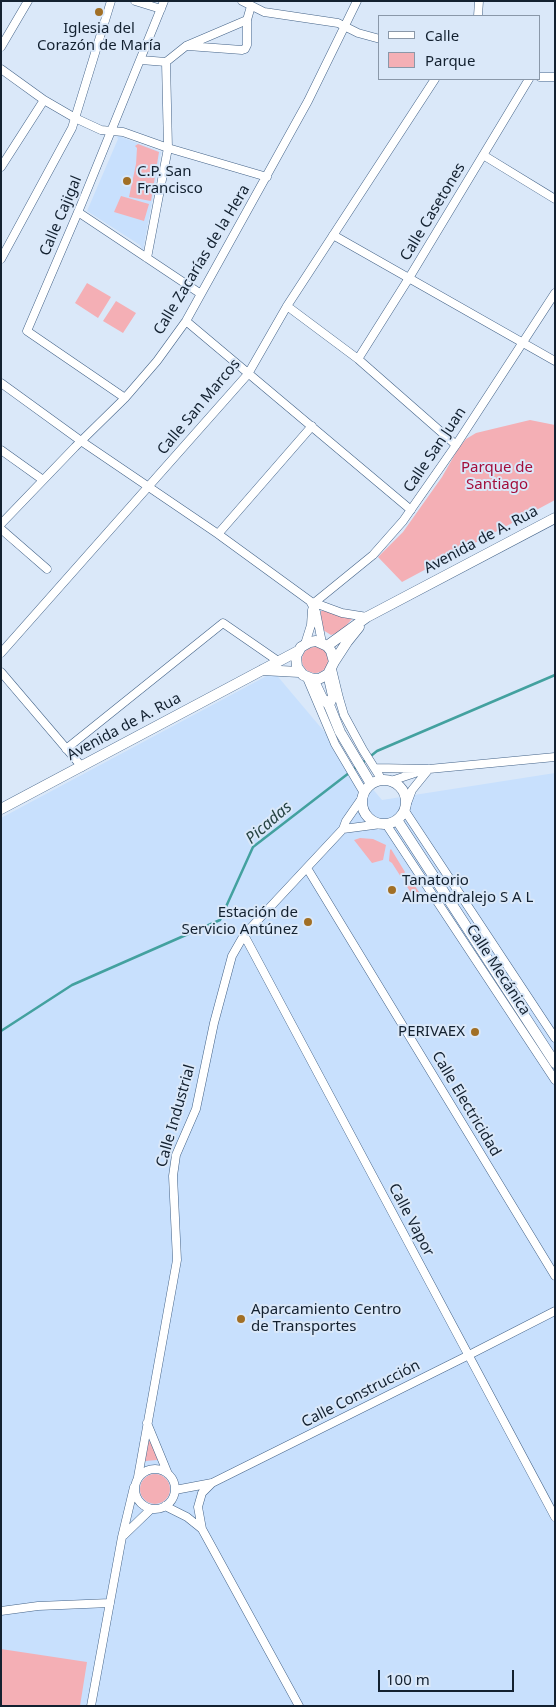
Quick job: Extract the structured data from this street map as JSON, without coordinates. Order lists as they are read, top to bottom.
{
  "streets": {
    "street": [
      "Calle Casetones",
      "Calle Cajigal",
      "Calle Zacarías de la Hera",
      "Calle San Marcos",
      "Calle San Juan",
      "Avenida de A. Rua",
      "Calle Mecánica",
      "Calle Electricidad",
      "Calle Industrial",
      "Calle Vapor",
      "Calle Construcción"
    ]
  },
  "crossings": [
    ["Calle Cajigal", "Calle Zacarías de la Hera"],
    ["Calle Mecánica", "Calle Industrial"],
    ["Calle Electricidad", "Calle Industrial"],
    ["Calle Industrial", "Calle Vapor"],
    ["Calle Industrial", "Calle Construcción"],
    ["Calle Vapor", "Calle Construcción"]
  ],
  "water": ["Picadas"],
  "parks": ["Parque de Santiago"],
  "places": [
    "Iglesia del Corazón de María",
    "C.P. San Francisco",
    "Tanatorio Almendralejo S A L",
    "Estación de Servicio Antúnez",
    "PERIVAEX",
    "Aparcamiento Centro de Transportes"
  ],
  "legend": ["Calle", "Parque"],
  "scale_bar": "100 m"
}
